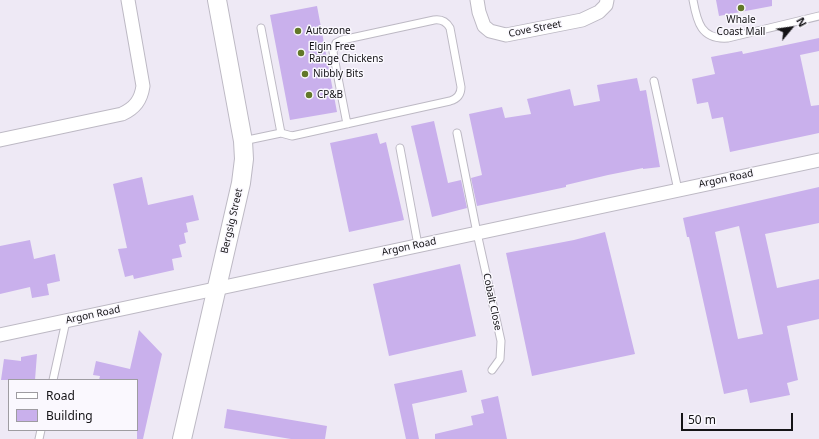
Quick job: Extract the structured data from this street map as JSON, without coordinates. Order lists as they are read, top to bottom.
{
  "streets": {
    "street": ["Cove Street", "Argon Road", "Bergsig Street"],
    "lane": ["Cobalt Close"]
  },
  "crossings": [
    ["Argon Road", "Bergsig Street"],
    ["Argon Road", "Cobalt Close"]
  ],
  "places": [
    "Whale Coast Mall",
    "Autozone",
    "Elgin Free Range Chickens",
    "Nibbly Bits",
    "CP&B"
  ],
  "legend": ["Road", "Building"],
  "scale_bar": "50 m",
  "north": "top right"
}
